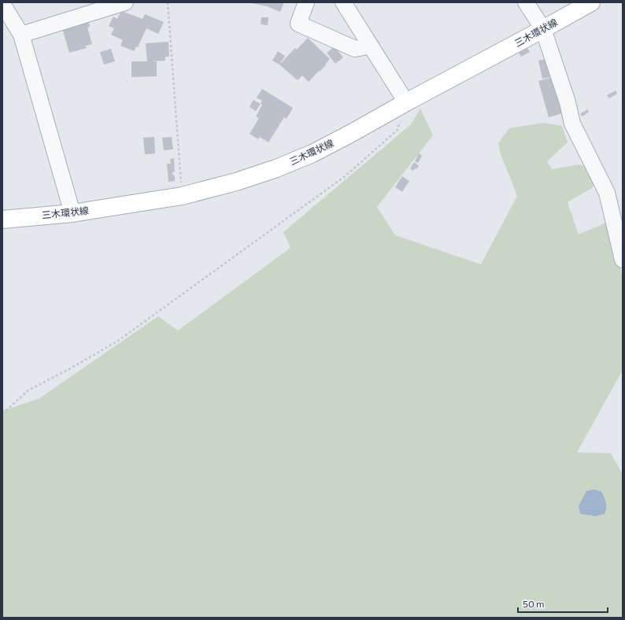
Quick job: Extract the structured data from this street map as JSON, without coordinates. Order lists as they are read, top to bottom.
{
  "streets": {
    "main road": ["三木環状線"]
  },
  "scale_bar": "50 m"
}
